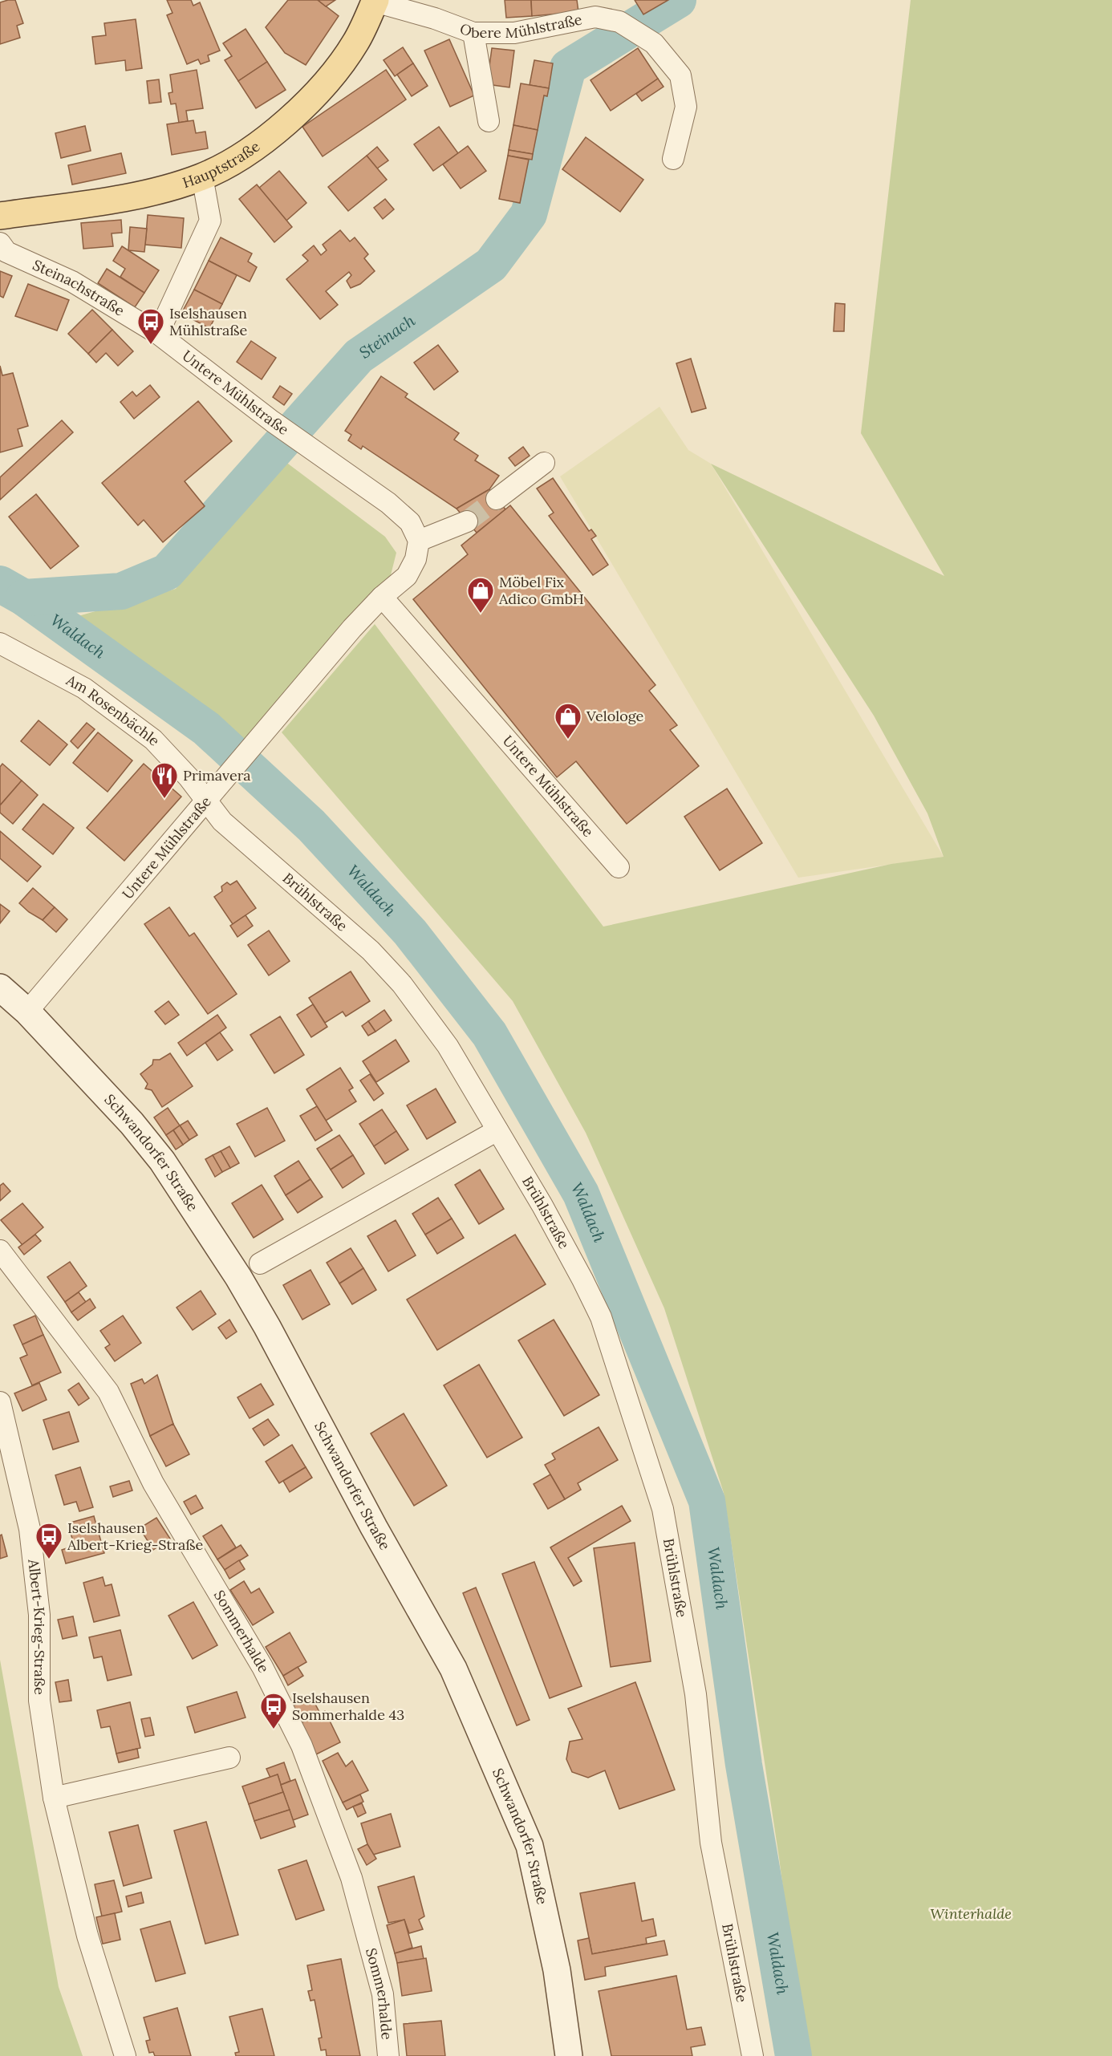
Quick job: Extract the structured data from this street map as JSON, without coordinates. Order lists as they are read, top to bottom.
{
  "streets": {
    "main road": ["Hauptstraße", "Schwandorfer Straße"],
    "street": [
      "Obere Mühlstraße",
      "Steinachstraße",
      "Untere Mühlstraße",
      "Am Rosenbächle",
      "Brühlstraße",
      "Albert-Krieg-Straße",
      "Sommerhalde"
    ]
  },
  "crossings": [
    ["Obere Mühlstraße", "Hauptstraße"],
    ["Steinachstraße", "Untere Mühlstraße"],
    ["Untere Mühlstraße", "Am Rosenbächle"],
    ["Untere Mühlstraße", "Brühlstraße"],
    ["Untere Mühlstraße", "Schwandorfer Straße"],
    ["Am Rosenbächle", "Brühlstraße"]
  ],
  "water": ["Steinach", "Waldach"],
  "parks": ["Winterhalde"],
  "places": {
    "bus stop": ["Iselshausen Mühlstraße", "Iselshausen Albert-Krieg-Straße", "Iselshausen Sommerhalde 43"],
    "shop": ["Möbel Fix Adico GmbH", "Velologe"],
    "restaurant": ["Primavera"]
  }
}
